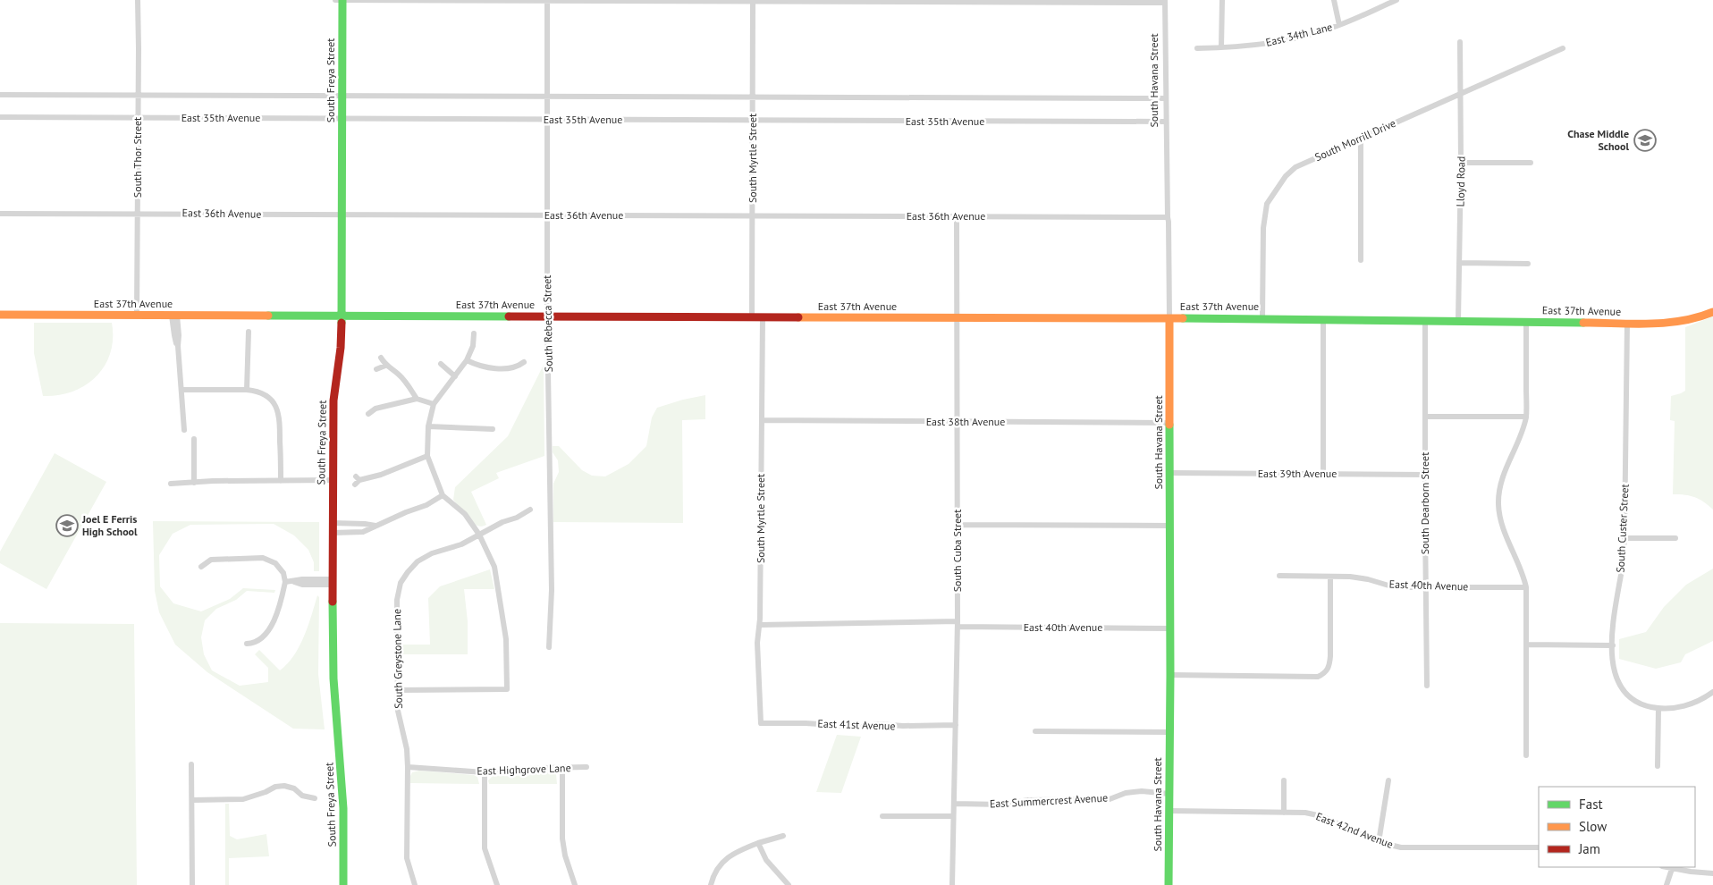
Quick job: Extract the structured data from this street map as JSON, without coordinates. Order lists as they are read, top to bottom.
{
  "streets": {
    "street": [
      "East 34th Lane",
      "South Freya Street",
      "South Havana Street",
      "East 35th Avenue",
      "South Morrill Drive",
      "South Thor Street",
      "South Myrtle Street",
      "Lloyd Road",
      "East 36th Avenue",
      "East 37th Avenue",
      "South Rebecca Street",
      "East 38th Avenue",
      "East 39th Avenue",
      "South Dearborn Street",
      "South Custer Street",
      "South Cuba Street",
      "East 40th Avenue",
      "South Greystone Lane",
      "East 41st Avenue",
      "East Highgrove Lane",
      "East Summercrest Avenue",
      "East 42nd Avenue"
    ]
  },
  "crossings": [
    ["South Freya Street", "East 35th Avenue"],
    ["South Freya Street", "East 36th Avenue"],
    ["South Freya Street", "East 37th Avenue"],
    ["South Havana Street", "East 35th Avenue"],
    ["South Havana Street", "East 36th Avenue"],
    ["South Havana Street", "East 37th Avenue"],
    ["South Havana Street", "East 38th Avenue"],
    ["South Havana Street", "East 39th Avenue"],
    ["South Havana Street", "East 40th Avenue"],
    ["South Havana Street", "East Summercrest Avenue"],
    ["South Havana Street", "East 42nd Avenue"],
    ["East 35th Avenue", "South Thor Street"],
    ["East 35th Avenue", "South Myrtle Street"],
    ["East 35th Avenue", "South Rebecca Street"],
    ["South Morrill Drive", "Lloyd Road"],
    ["South Morrill Drive", "East 37th Avenue"],
    ["South Thor Street", "East 36th Avenue"],
    ["South Thor Street", "East 37th Avenue"],
    ["South Myrtle Street", "East 36th Avenue"],
    ["South Myrtle Street", "East 37th Avenue"],
    ["South Myrtle Street", "East 38th Avenue"],
    ["South Myrtle Street", "East 40th Avenue"],
    ["South Myrtle Street", "East 41st Avenue"],
    ["Lloyd Road", "East 37th Avenue"],
    ["East 36th Avenue", "South Rebecca Street"],
    ["East 36th Avenue", "South Cuba Street"],
    ["East 37th Avenue", "South Rebecca Street"],
    ["East 37th Avenue", "South Dearborn Street"],
    ["East 37th Avenue", "South Custer Street"],
    ["East 37th Avenue", "South Cuba Street"],
    ["East 38th Avenue", "South Cuba Street"],
    ["East 39th Avenue", "South Dearborn Street"],
    ["South Dearborn Street", "East 40th Avenue"],
    ["South Cuba Street", "East 40th Avenue"],
    ["South Cuba Street", "East 41st Avenue"],
    ["South Cuba Street", "East Summercrest Avenue"],
    ["South Greystone Lane", "East Highgrove Lane"]
  ],
  "places": {
    "school or university": ["Chase Middle School", "Joel E Ferris High School"]
  },
  "legend": ["Fast", "Slow", "Jam"]
}
